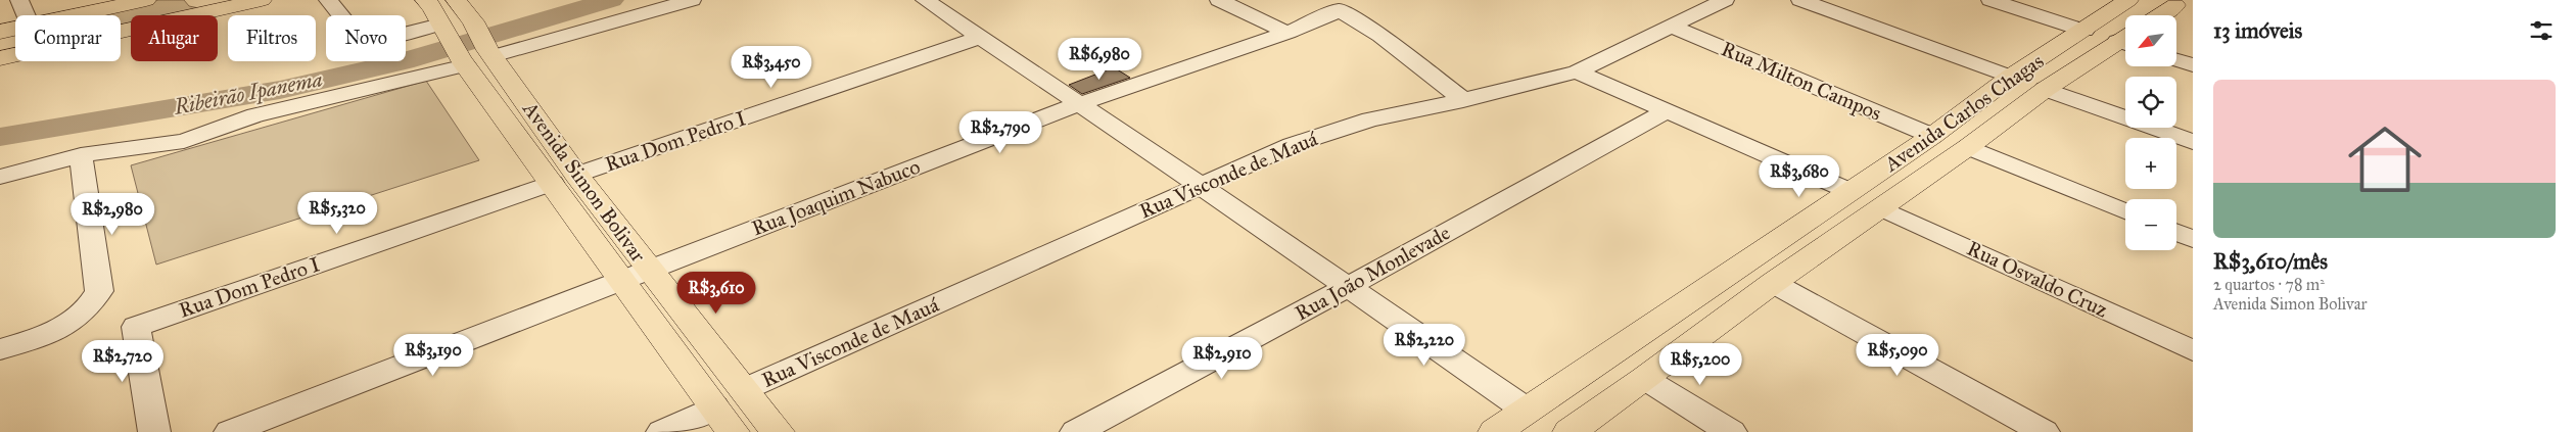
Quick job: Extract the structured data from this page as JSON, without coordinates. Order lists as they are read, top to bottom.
{
  "streets": {
    "main road": ["Avenida Carlos Chagas", "Avenida Simon Bolivar"],
    "street": [
      "Rua Milton Campos",
      "Rua Dom Pedro I",
      "Rua Visconde de Mauá",
      "Rua Joaquim Nabuco",
      "Rua João Monlevade",
      "Rua Osvaldo Cruz"
    ]
  },
  "crossings": [
    ["Rua Milton Campos", "Avenida Carlos Chagas"],
    ["Rua Milton Campos", "Rua Visconde de Mauá"],
    ["Avenida Carlos Chagas", "Rua Osvaldo Cruz"],
    ["Rua Dom Pedro I", "Avenida Simon Bolivar"],
    ["Rua Visconde de Mauá", "Avenida Simon Bolivar"],
    ["Avenida Simon Bolivar", "Rua Joaquim Nabuco"]
  ],
  "water": ["Ribeirão Ipanema"],
  "north": "bottom left",
  "page": {
    "heading": "13 imóveis",
    "map_buttons": ["+", "−"],
    "chip": [
      "Comprar",
      "Alugar",
      "Filtros",
      "Novo"
    ],
    "price": [
      "R$6,980",
      "R$3,450",
      "R$2,790",
      "R$3,680",
      "R$5,320",
      "R$2,980",
      "R$3,610",
      "R$2,220",
      "R$3,190",
      "R$5,090",
      "R$2,910",
      "R$2,720",
      "R$5,200"
    ],
    "list": [
      {
        "name": "R$3,610/mês",
        "note": "2 quartos · 78 m² · Avenida Simon Bolivar"
      }
    ]
  }
}
